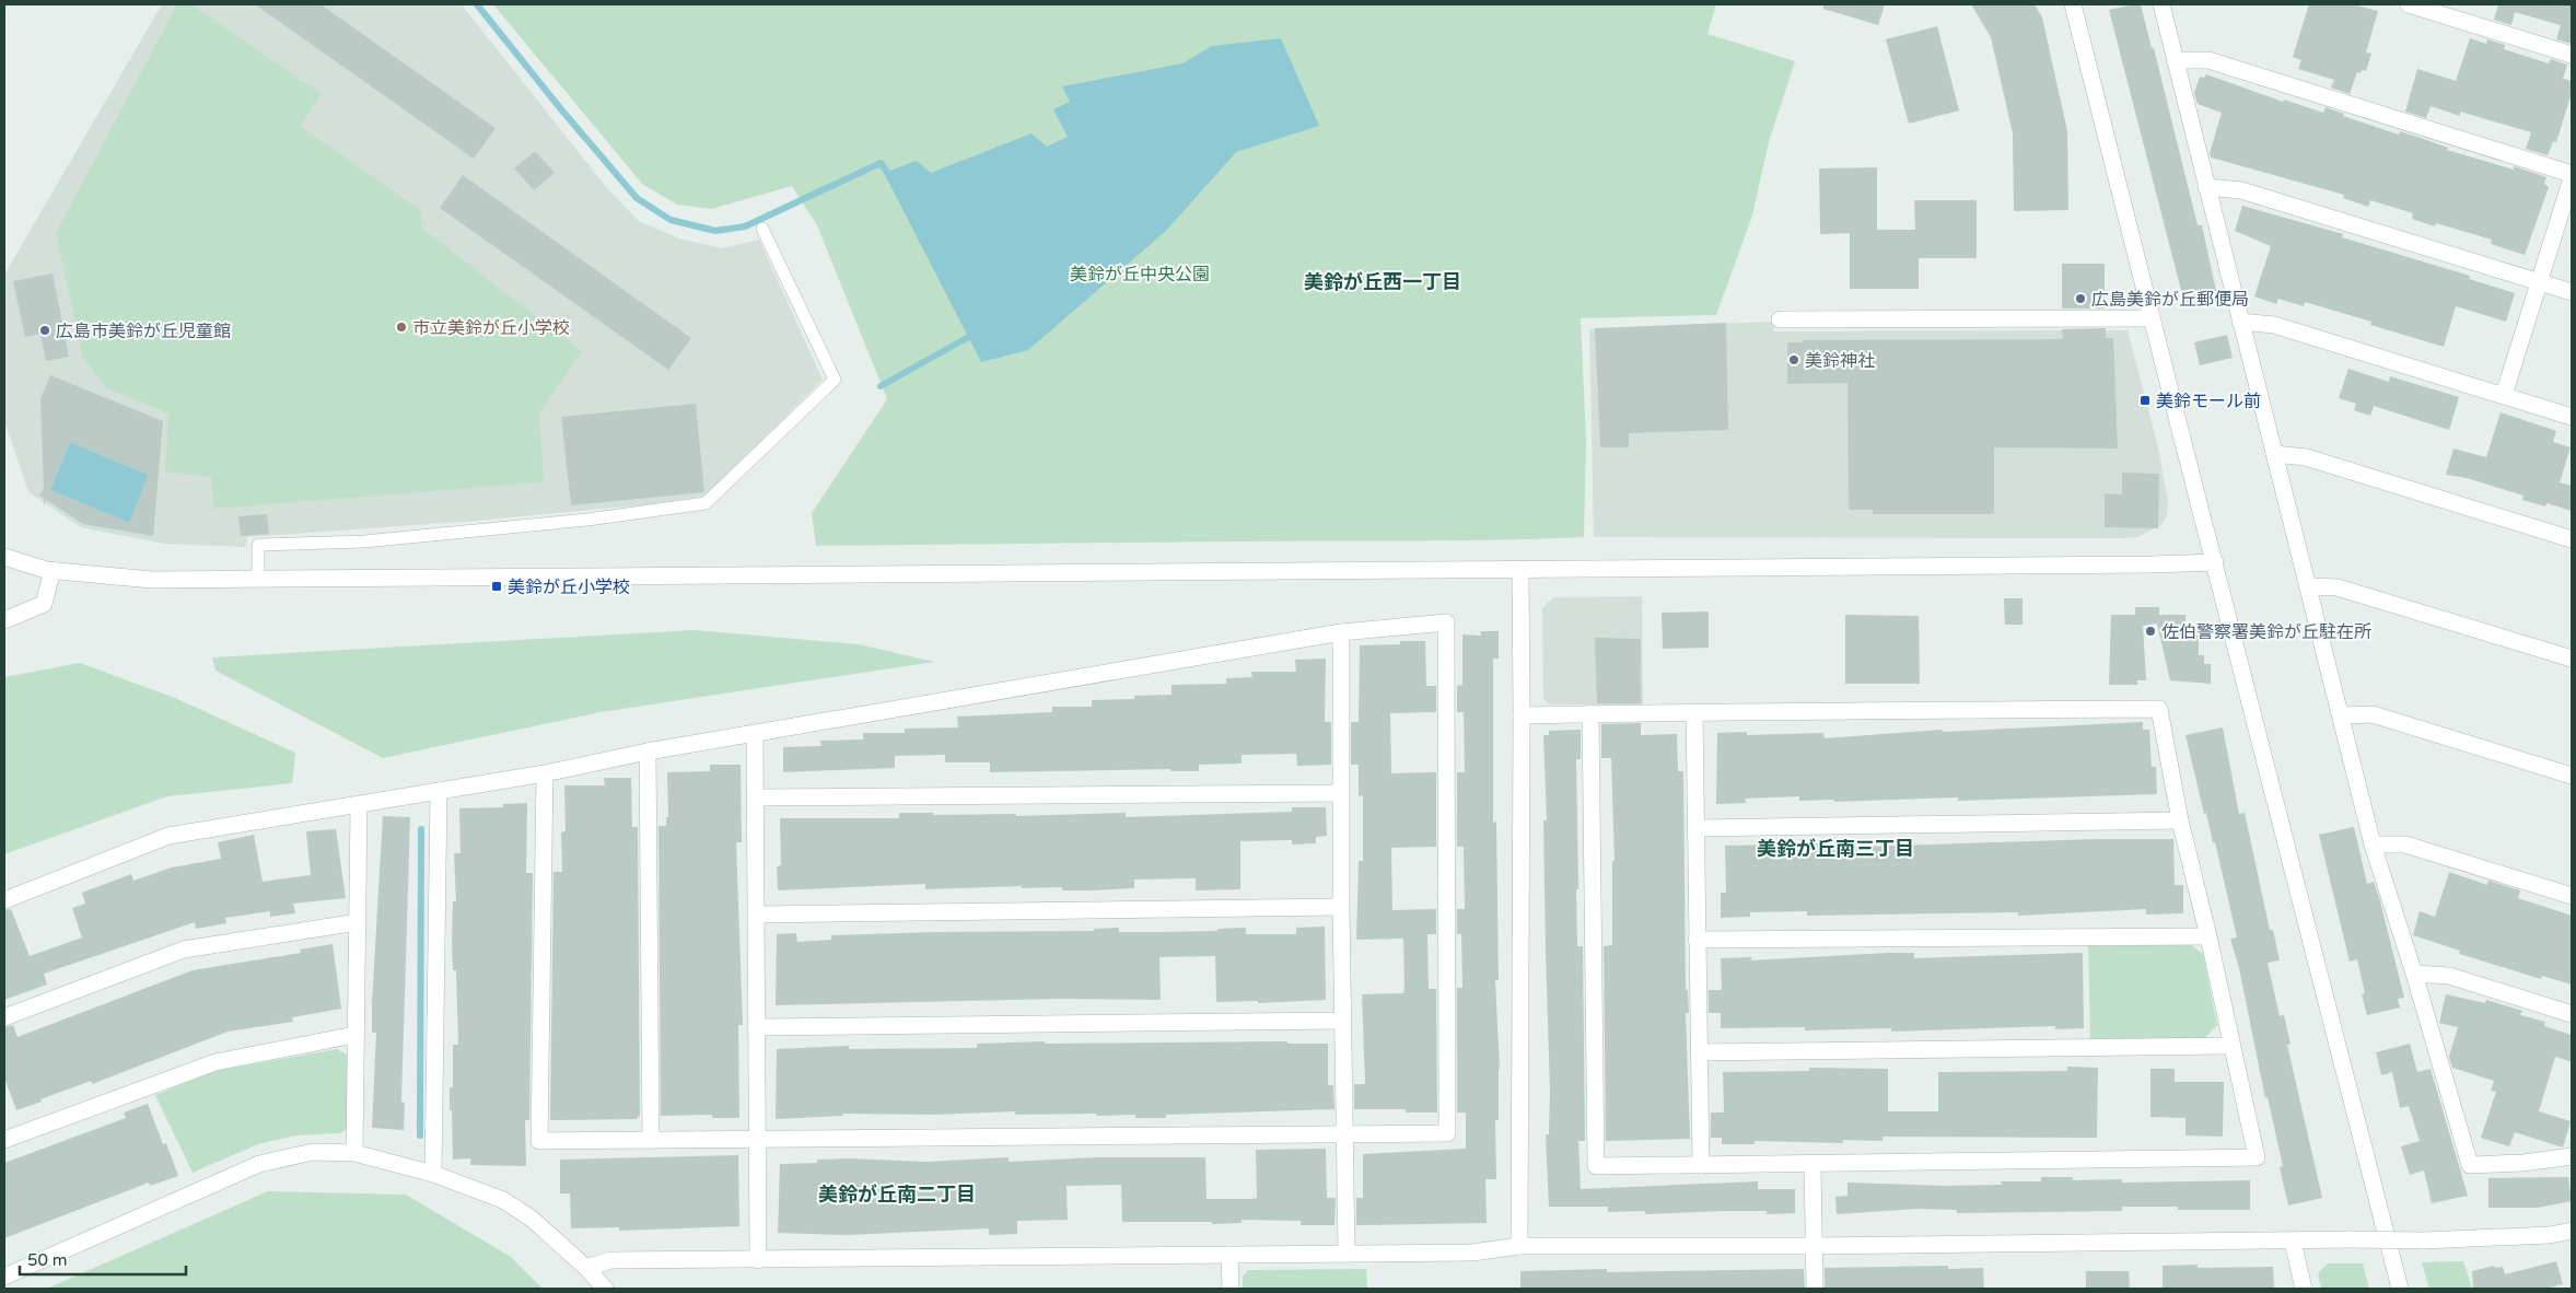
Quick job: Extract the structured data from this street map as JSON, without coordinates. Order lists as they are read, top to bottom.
{
  "districts": ["美鈴が丘西一丁目", "美鈴が丘南三丁目", "美鈴が丘南二丁目"],
  "parks": ["美鈴が丘中央公園"],
  "places": {
    "other": [
      "広島美鈴が丘郵便局",
      "市立美鈴が丘小学校",
      "広島市美鈴が丘児童館",
      "美鈴神社",
      "佐伯警察署美鈴が丘駐在所"
    ],
    "transit": ["美鈴モール前", "美鈴が丘小学校"]
  },
  "scale_bar": "50 m"
}
